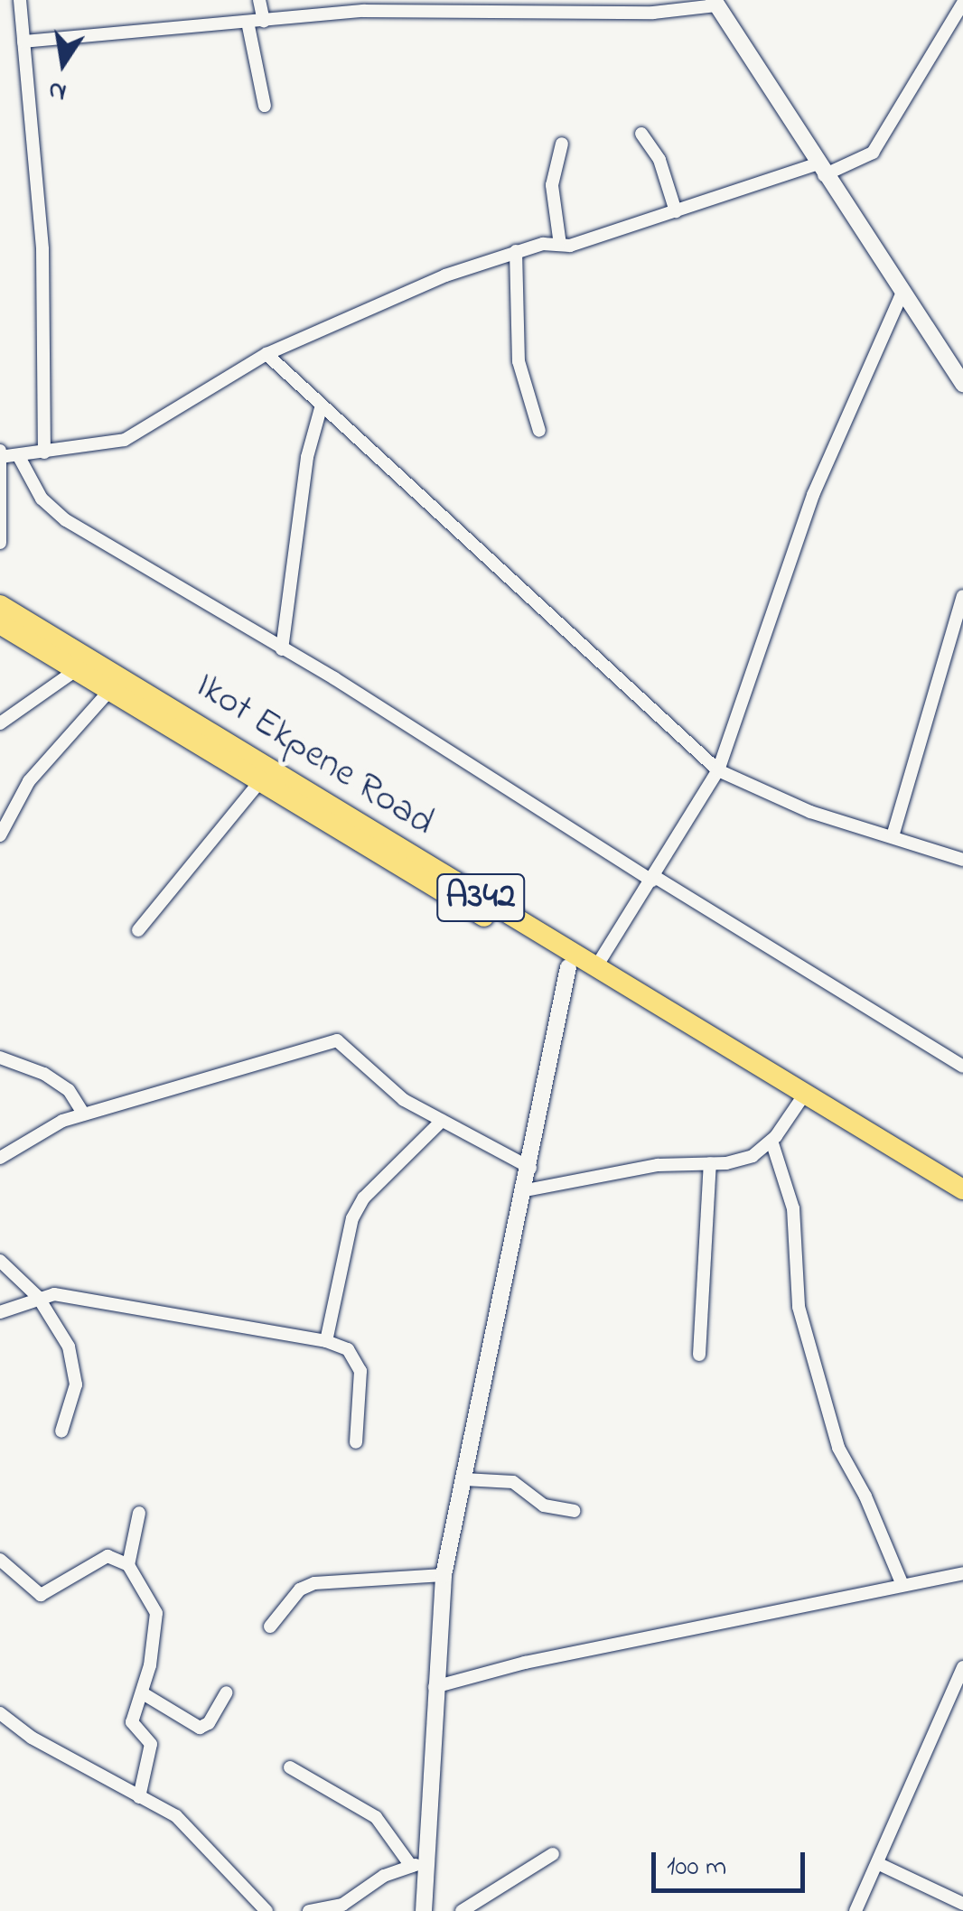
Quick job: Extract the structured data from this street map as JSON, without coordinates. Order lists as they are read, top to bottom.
{
  "streets": {
    "highway": ["Ikot Ekpene Road", "A342"]
  },
  "scale_bar": "100 m",
  "north": "bottom"
}
